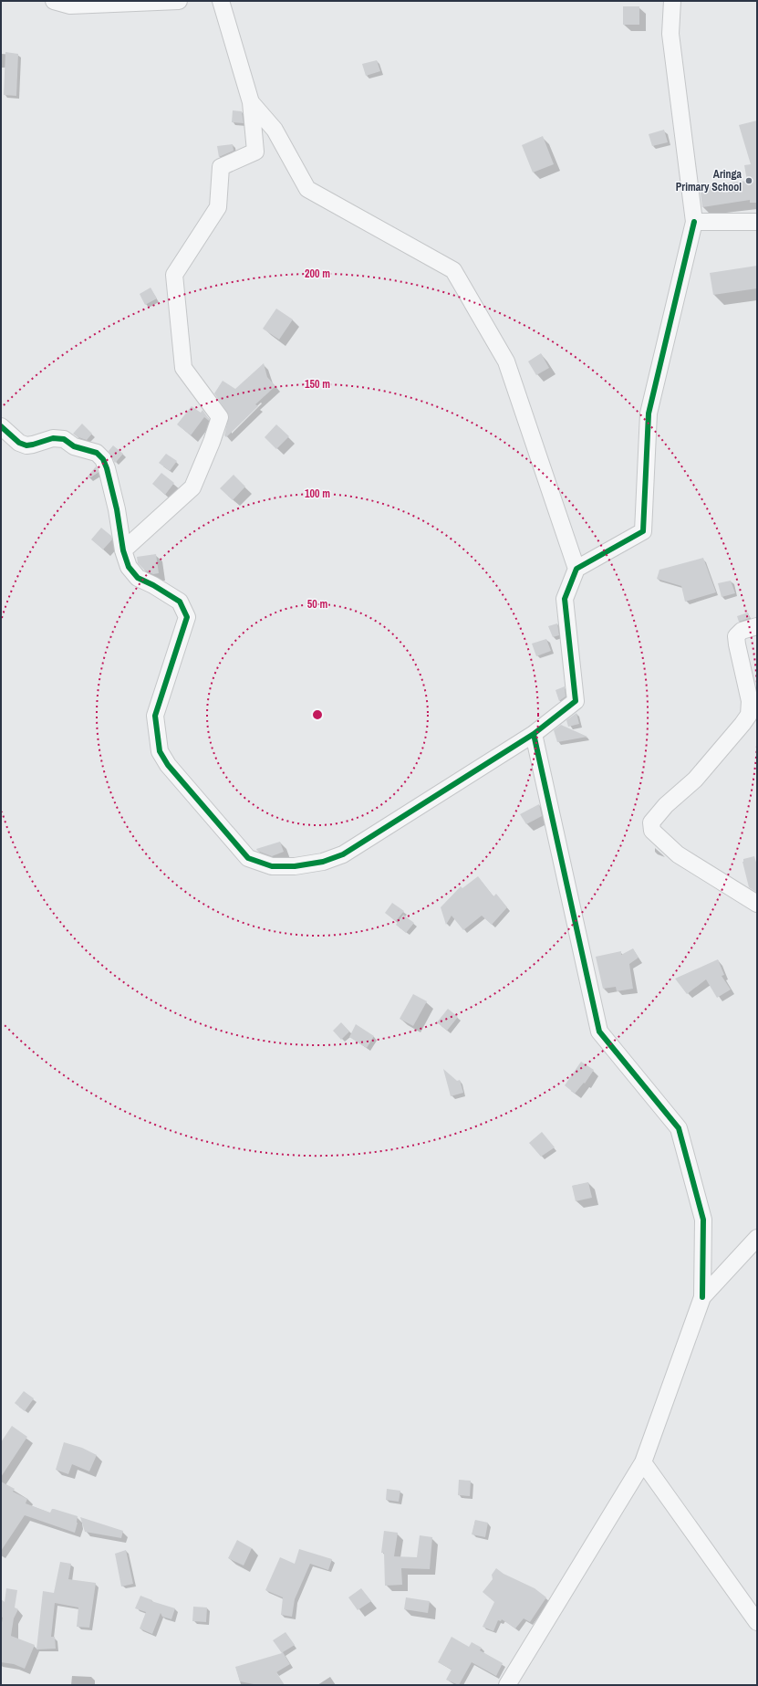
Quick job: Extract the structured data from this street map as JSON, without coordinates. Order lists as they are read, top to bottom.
{
  "places": ["Aringa Primary School"],
  "rings": [
    "200 m",
    "150 m",
    "100 m",
    "50 m"
  ]
}
